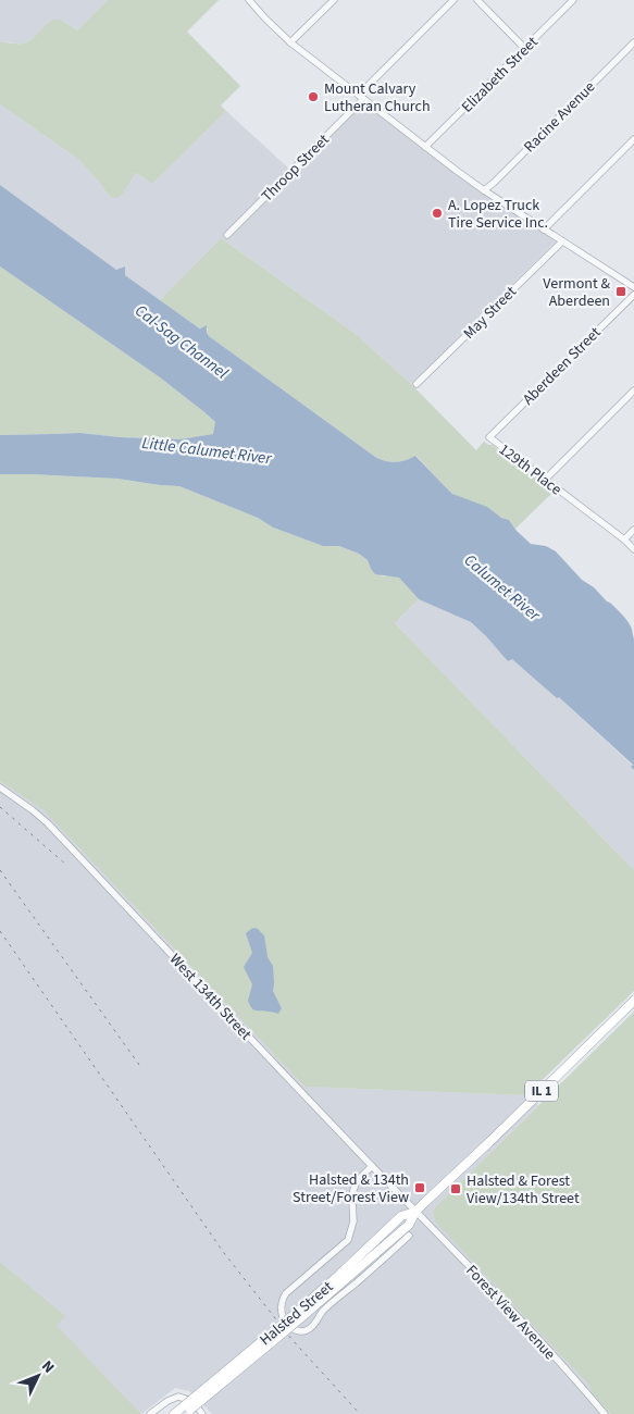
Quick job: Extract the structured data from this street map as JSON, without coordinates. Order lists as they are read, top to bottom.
{
  "streets": {
    "main road": ["IL 1", "Halsted Street"],
    "street": [
      "Elizabeth Street",
      "Racine Avenue",
      "Throop Street",
      "May Street",
      "Aberdeen Street",
      "129th Place",
      "West 134th Street",
      "Forest View Avenue"
    ]
  },
  "crossings": [
    ["Aberdeen Street", "129th Place"],
    ["West 134th Street", "Forest View Avenue"],
    ["West 134th Street", "Halsted Street"],
    ["Forest View Avenue", "Halsted Street"]
  ],
  "water": ["Cal-Sag Channel", "Little Calumet River", "Calumet River"],
  "places": {
    "other": ["Mount Calvary Lutheran Church", "A. Lopez Truck Tire Service Inc."],
    "transit": ["Vermont & Aberdeen", "Halsted & 134th Street/Forest View", "Halsted & Forest View/134th Street"]
  },
  "north": "top right"
}
